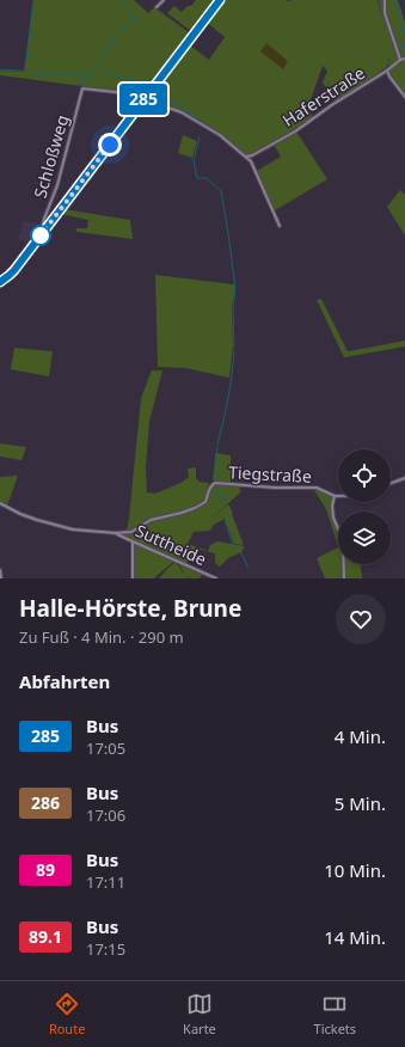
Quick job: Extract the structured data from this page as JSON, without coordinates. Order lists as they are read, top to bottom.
{
  "streets": {
    "street": [
      "Haferstraße",
      "Schloßweg",
      "Tiegstraße",
      "Suttheide"
    ]
  },
  "crossings": [
    ["Tiegstraße", "Suttheide"]
  ],
  "lines": ["bus line 285"],
  "page": {
    "on_map": "285",
    "heading": [
      ["Halle-Hörste, Brune", "Zu Fuß · 4 Min. · 290 m"],
      "Abfahrten"
    ],
    "list": [
      {
        "mark": "285",
        "name": "Bus",
        "note": "17:05",
        "value": "4 Min."
      },
      {
        "mark": "286",
        "name": "Bus",
        "note": "17:06",
        "value": "5 Min."
      },
      {
        "mark": "89",
        "name": "Bus",
        "note": "17:11",
        "value": "10 Min."
      },
      {
        "mark": "89.1",
        "name": "Bus",
        "note": "17:15",
        "value": "14 Min."
      }
    ],
    "tabs": ["Route", "Karte", "Tickets"]
  }
}
